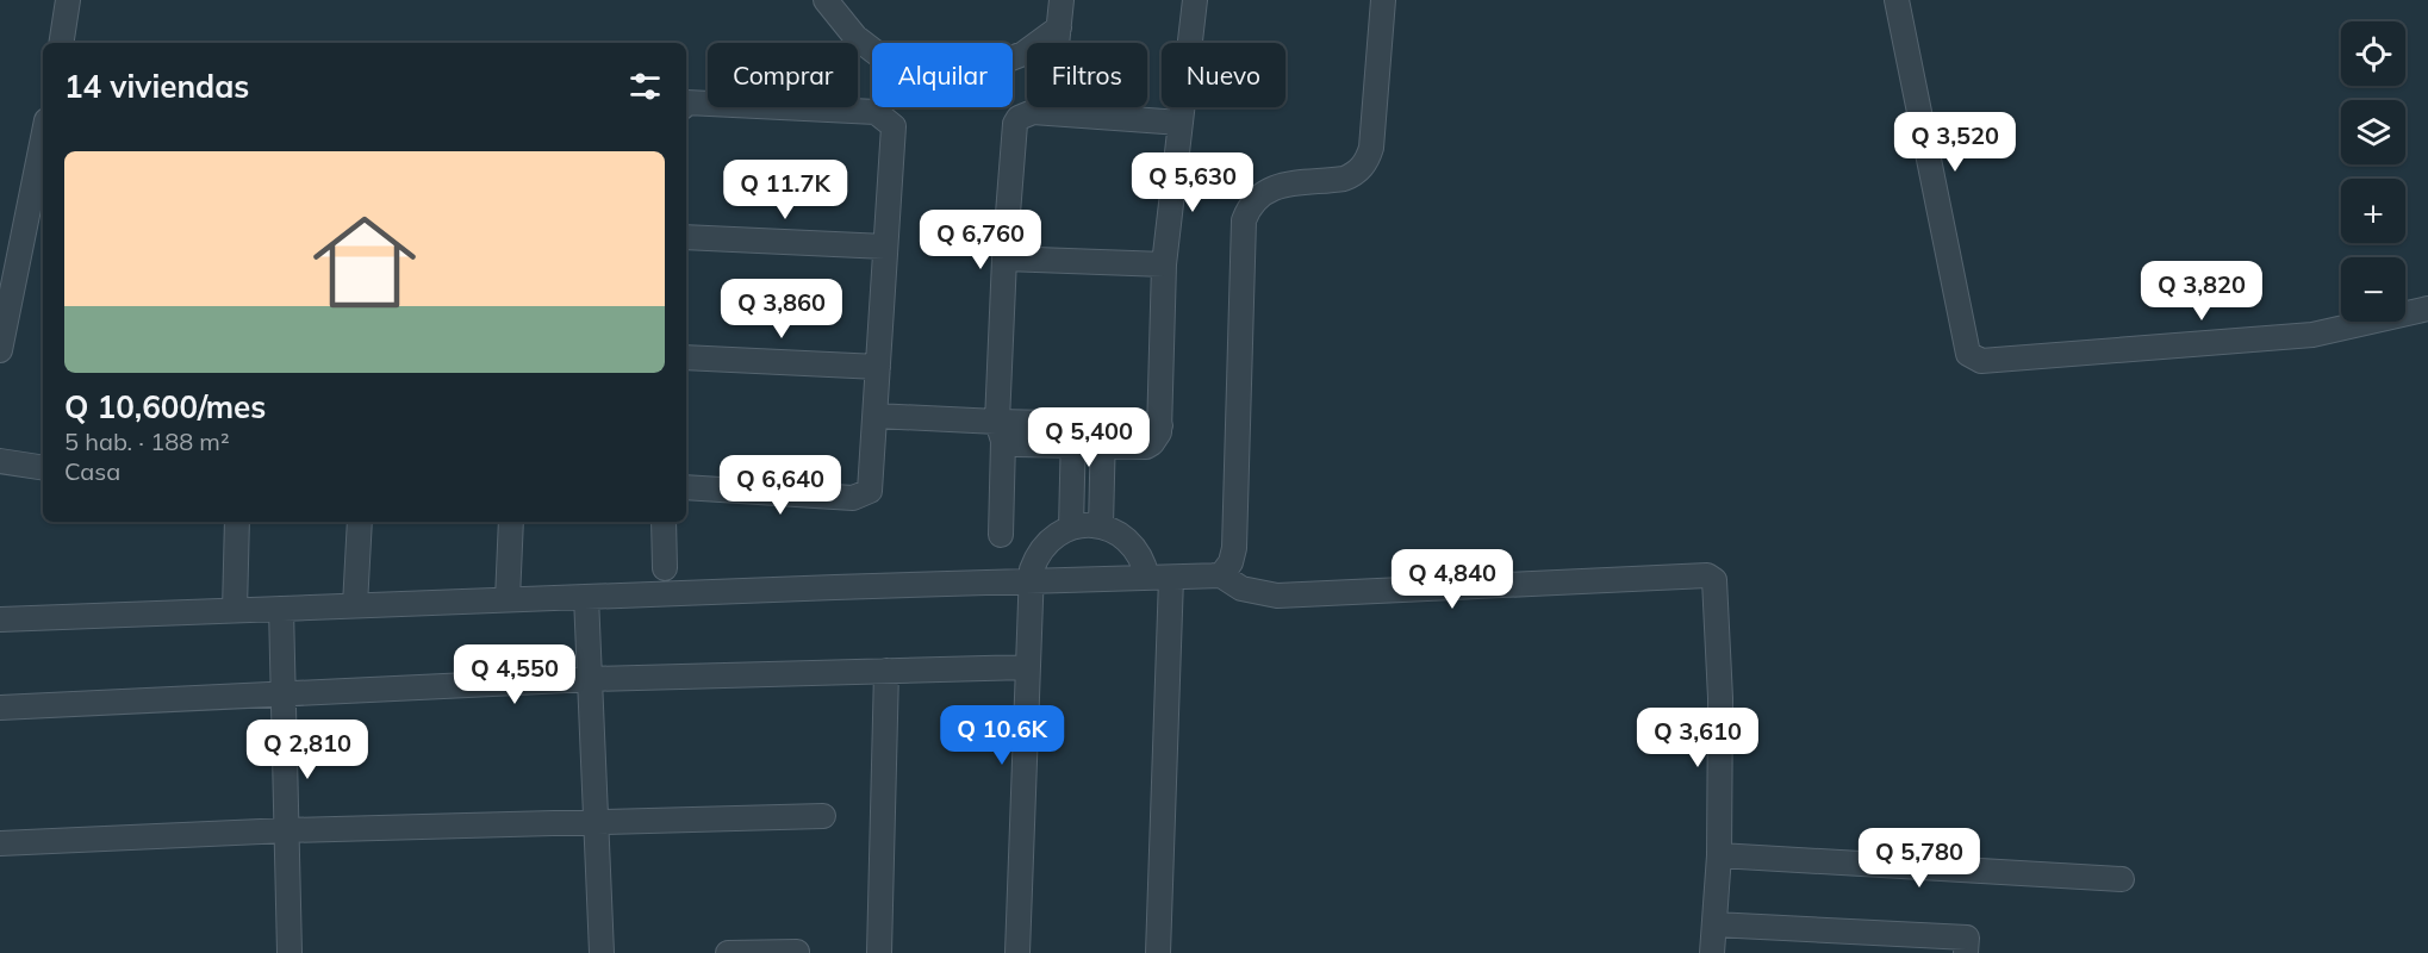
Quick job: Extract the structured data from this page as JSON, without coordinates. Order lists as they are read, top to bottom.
{
  "page": {
    "map_buttons": ["+", "−"],
    "chip": [
      "Comprar",
      "Alquilar",
      "Filtros",
      "Nuevo"
    ],
    "heading": "14 viviendas",
    "price": [
      "Q 3,520",
      "Q 5,630",
      "Q 11.7K",
      "Q 6,760",
      "Q 3,820",
      "Q 3,860",
      "Q 5,400",
      "Q 6,640",
      "Q 4,840",
      "Q 4,550",
      "Q 10.6K",
      "Q 3,610",
      "Q 2,810",
      "Q 5,780"
    ],
    "list": [
      {
        "name": "Q 10,600/mes",
        "note": "5 hab. · 188 m² · Casa"
      }
    ]
  }
}
